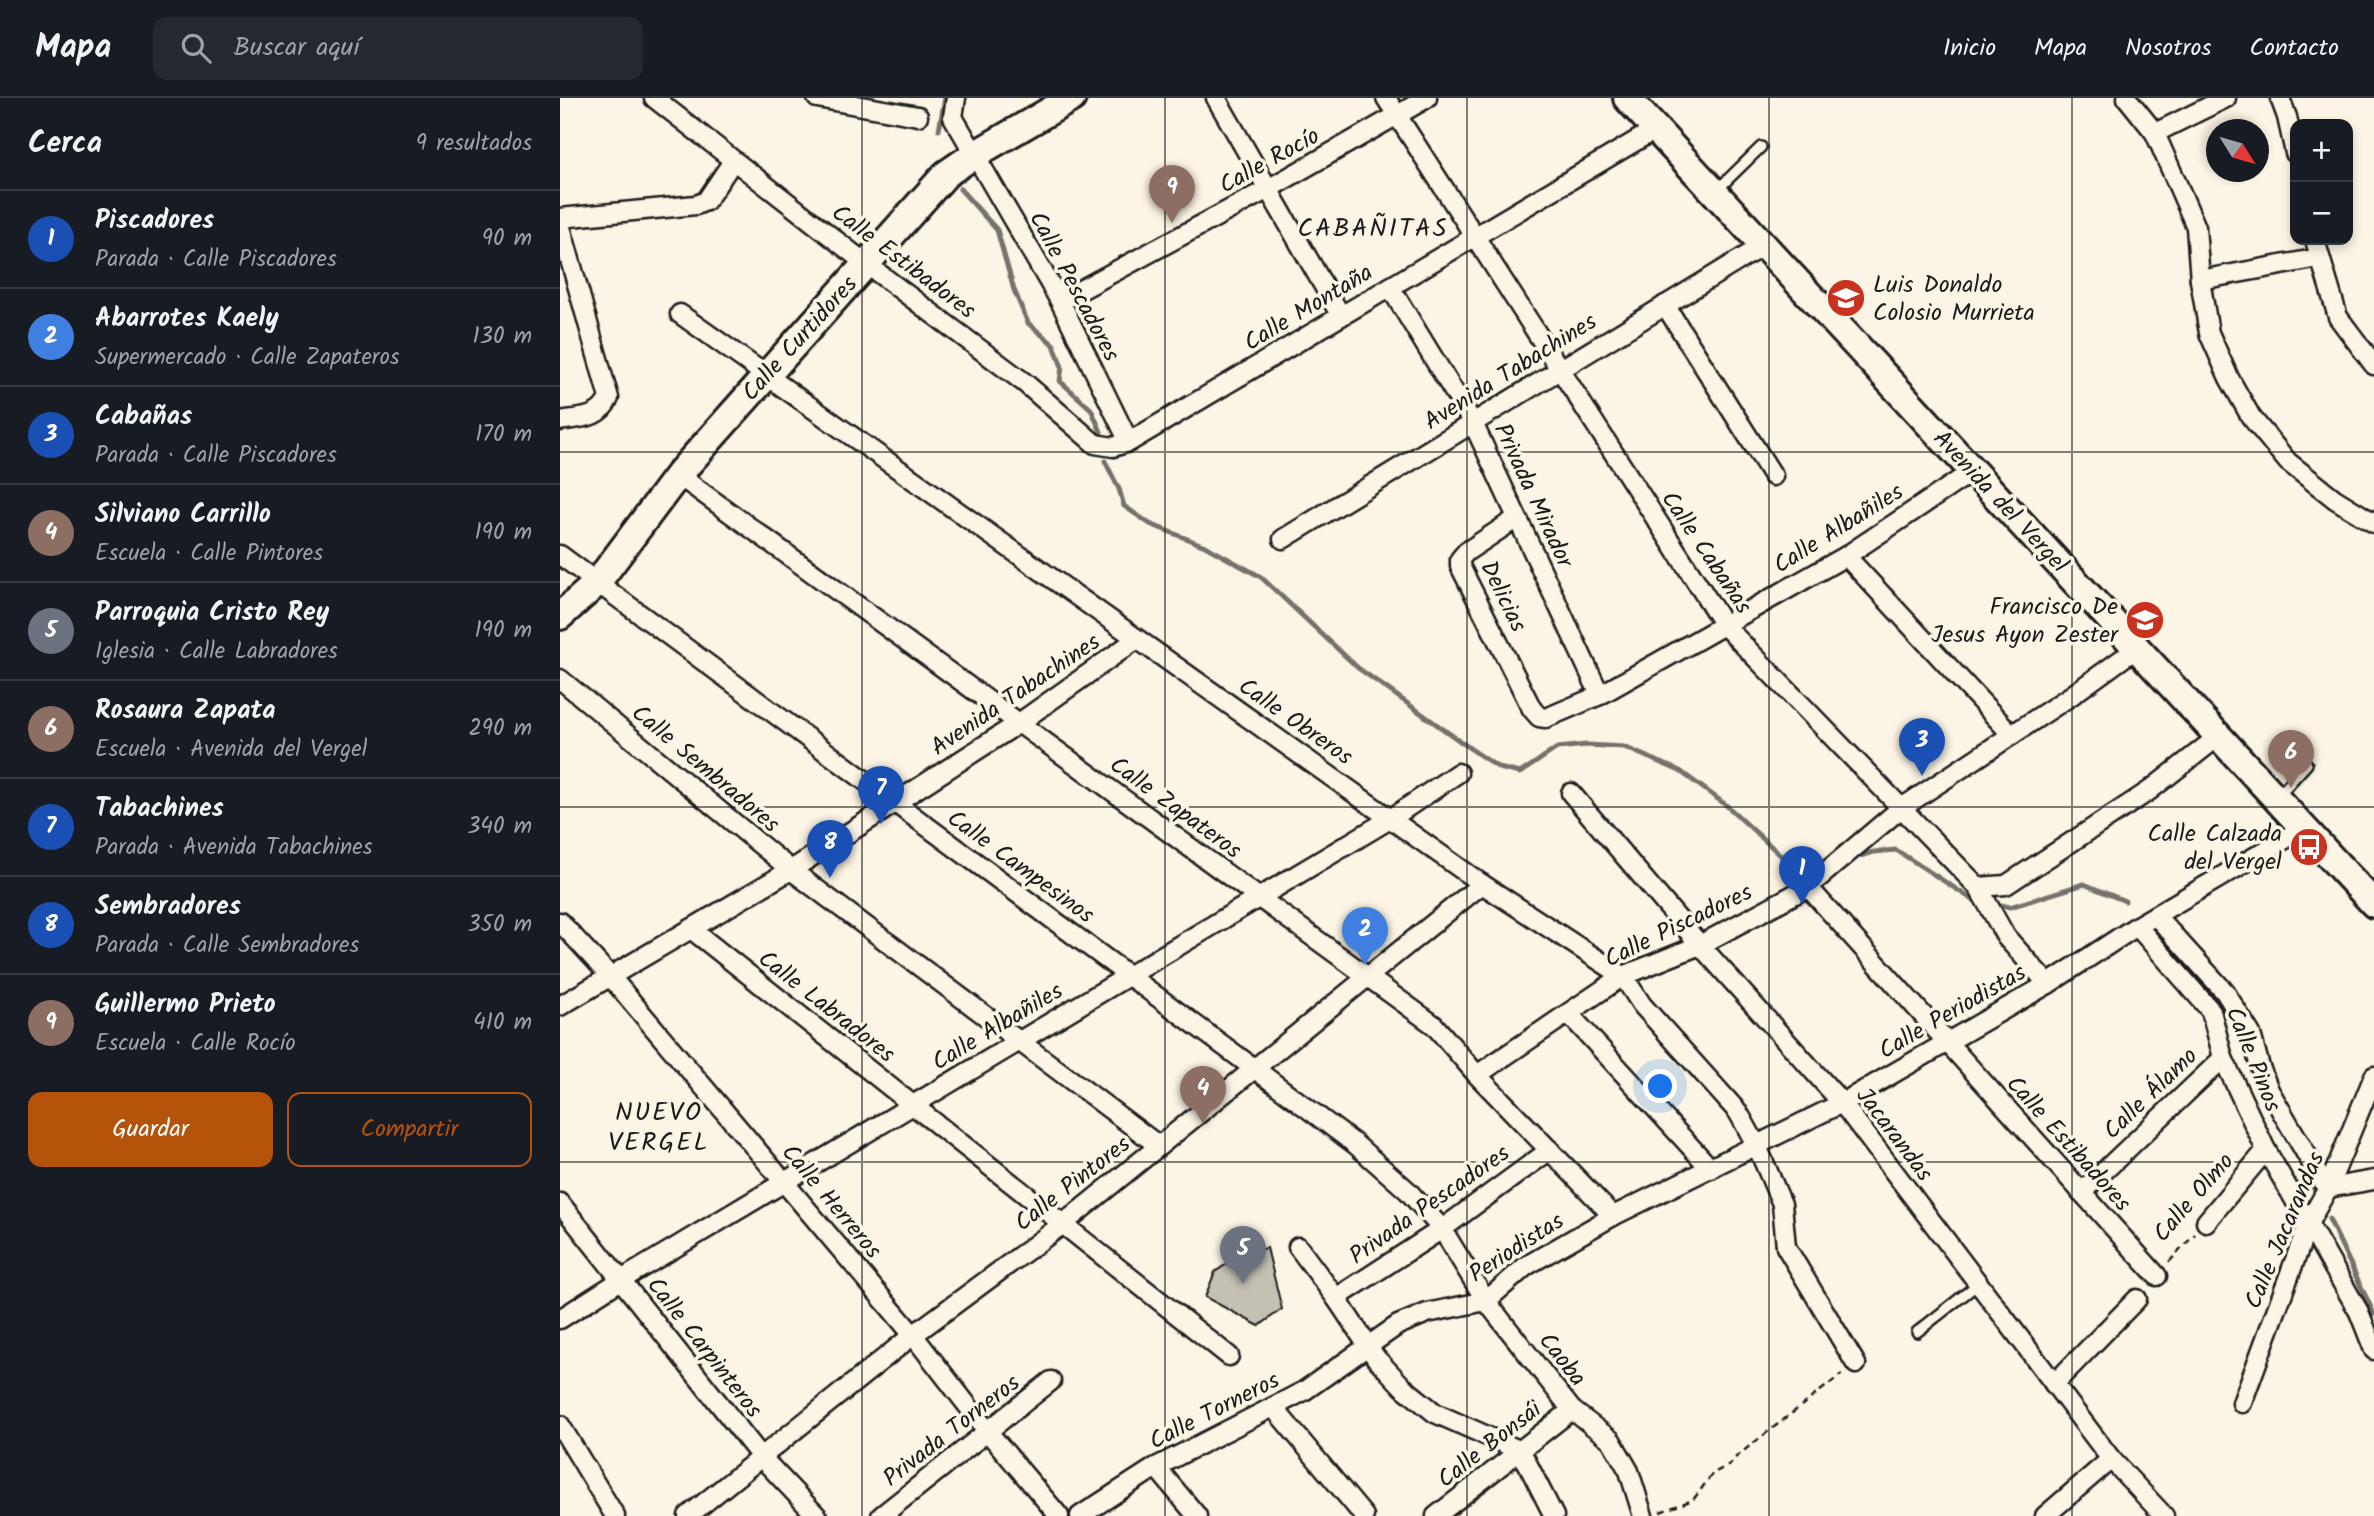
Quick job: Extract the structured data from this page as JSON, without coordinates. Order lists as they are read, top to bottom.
{
  "streets": {
    "street": [
      "Calle Rocío",
      "Calle Estibadores",
      "Calle Pescadores",
      "Calle Montaña",
      "Calle Curtidores",
      "Avenida Tabachines",
      "Privada Mirador",
      "Avenida del Vergel",
      "Calle Albañiles",
      "Calle Cabañas",
      "Delicias",
      "Calle Obreros",
      "Calle Sembradores",
      "Calle Zapateros",
      "Calle Campesinos",
      "Calle Piscadores",
      "Calle Labradores",
      "Calle Periodistas",
      "Calle Pinos",
      "Calle Álamo",
      "Jacarandas",
      "Calle Pintores",
      "Calle Olmo",
      "Calle Herreros",
      "Privada Pescadores",
      "Calle Jacarandas",
      "Periodistas",
      "Calle Carpinteros",
      "Caoba",
      "Calle Torneros",
      "Privada Torneros",
      "Calle Bonsái"
    ]
  },
  "crossings": [
    ["Calle Rocío", "Calle Pescadores"],
    ["Calle Rocío", "Calle Cabañas"],
    ["Calle Estibadores", "Calle Pescadores"],
    ["Calle Estibadores", "Calle Montaña"],
    ["Calle Estibadores", "Calle Curtidores"],
    ["Calle Estibadores", "Calle Piscadores"],
    ["Calle Estibadores", "Calle Periodistas"],
    ["Calle Estibadores", "Calle Álamo"],
    ["Calle Estibadores", "Calle Olmo"],
    ["Calle Pescadores", "Calle Montaña"],
    ["Calle Pescadores", "Calle Curtidores"],
    ["Calle Montaña", "Privada Mirador"],
    ["Calle Montaña", "Avenida del Vergel"],
    ["Calle Montaña", "Calle Cabañas"],
    ["Calle Curtidores", "Calle Obreros"],
    ["Calle Curtidores", "Calle Zapateros"],
    ["Calle Curtidores", "Calle Campesinos"],
    ["Avenida Tabachines", "Privada Mirador"],
    ["Avenida Tabachines", "Avenida del Vergel"],
    ["Avenida Tabachines", "Calle Cabañas"],
    ["Avenida Tabachines", "Calle Obreros"],
    ["Avenida Tabachines", "Calle Sembradores"],
    ["Avenida Tabachines", "Calle Zapateros"],
    ["Avenida Tabachines", "Calle Campesinos"],
    ["Avenida Tabachines", "Calle Labradores"],
    ["Avenida Tabachines", "Calle Herreros"],
    ["Privada Mirador", "Calle Albañiles"],
    ["Privada Mirador", "Delicias"],
    ["Avenida del Vergel", "Calle Albañiles"],
    ["Avenida del Vergel", "Calle Piscadores"],
    ["Avenida del Vergel", "Calle Periodistas"],
    ["Calle Albañiles", "Calle Cabañas"],
    ["Calle Albañiles", "Delicias"],
    ["Calle Albañiles", "Calle Obreros"],
    ["Calle Albañiles", "Calle Sembradores"],
    ["Calle Albañiles", "Calle Zapateros"],
    ["Calle Albañiles", "Calle Campesinos"],
    ["Calle Albañiles", "Calle Labradores"],
    ["Calle Albañiles", "Calle Herreros"],
    ["Calle Albañiles", "Calle Carpinteros"],
    ["Calle Cabañas", "Calle Piscadores"],
    ["Calle Cabañas", "Calle Periodistas"],
    ["Calle Obreros", "Calle Piscadores"],
    ["Calle Obreros", "Calle Periodistas"],
    ["Calle Obreros", "Calle Pintores"],
    ["Calle Sembradores", "Calle Pintores"],
    ["Calle Zapateros", "Calle Piscadores"],
    ["Calle Zapateros", "Calle Periodistas"],
    ["Calle Zapateros", "Calle Pintores"],
    ["Calle Zapateros", "Privada Pescadores"],
    ["Calle Zapateros", "Periodistas"],
    ["Calle Campesinos", "Calle Pintores"],
    ["Calle Campesinos", "Privada Pescadores"],
    ["Calle Campesinos", "Caoba"],
    ["Calle Piscadores", "Jacarandas"],
    ["Calle Labradores", "Calle Pintores"],
    ["Calle Periodistas", "Calle Pinos"],
    ["Calle Periodistas", "Jacarandas"],
    ["Calle Periodistas", "Periodistas"],
    ["Calle Pinos", "Calle Álamo"],
    ["Calle Pinos", "Calle Olmo"],
    ["Calle Pinos", "Calle Jacarandas"],
    ["Calle Pintores", "Calle Herreros"],
    ["Calle Pintores", "Calle Carpinteros"],
    ["Calle Herreros", "Privada Torneros"],
    ["Privada Pescadores", "Caoba"],
    ["Periodistas", "Caoba"],
    ["Periodistas", "Calle Torneros"],
    ["Caoba", "Calle Bonsái"]
  ],
  "districts": ["CABAÑITAS", "NUEVO VERGEL"],
  "places": {
    "school or university": ["Luis Donaldo Colosio Murrieta", "Francisco De Jesus Ayon Zester"],
    "bus stop": ["Calle Calzada del Vergel"]
  },
  "north": "bottom right",
  "page": {
    "header": "Mapa",
    "search": "Buscar aquí",
    "nav": [
      "Inicio",
      "Mapa",
      "Nosotros",
      "Contacto"
    ],
    "heading": ["Cerca", "9 resultados"],
    "map_buttons": ["+", "−"],
    "pins": [
      "9",
      "3",
      "6",
      "7",
      "8",
      "1",
      "2",
      "4",
      "5"
    ],
    "list": [
      {
        "mark": "1",
        "name": "Piscadores",
        "note": "Parada · Calle Piscadores",
        "value": "90 m"
      },
      {
        "mark": "2",
        "name": "Abarrotes Kaely",
        "note": "Supermercado · Calle Zapateros",
        "value": "130 m"
      },
      {
        "mark": "3",
        "name": "Cabañas",
        "note": "Parada · Calle Piscadores",
        "value": "170 m"
      },
      {
        "mark": "4",
        "name": "Silviano Carrillo",
        "note": "Escuela · Calle Pintores",
        "value": "190 m"
      },
      {
        "mark": "5",
        "name": "Parroquia Cristo Rey",
        "note": "Iglesia · Calle Labradores",
        "value": "190 m"
      },
      {
        "mark": "6",
        "name": "Rosaura Zapata",
        "note": "Escuela · Avenida del Vergel",
        "value": "290 m"
      },
      {
        "mark": "7",
        "name": "Tabachines",
        "note": "Parada · Avenida Tabachines",
        "value": "340 m"
      },
      {
        "mark": "8",
        "name": "Sembradores",
        "note": "Parada · Calle Sembradores",
        "value": "350 m"
      },
      {
        "mark": "9",
        "name": "Guillermo Prieto",
        "note": "Escuela · Calle Rocío",
        "value": "410 m"
      }
    ],
    "buttons": ["Guardar", "Compartir"]
  }
}
